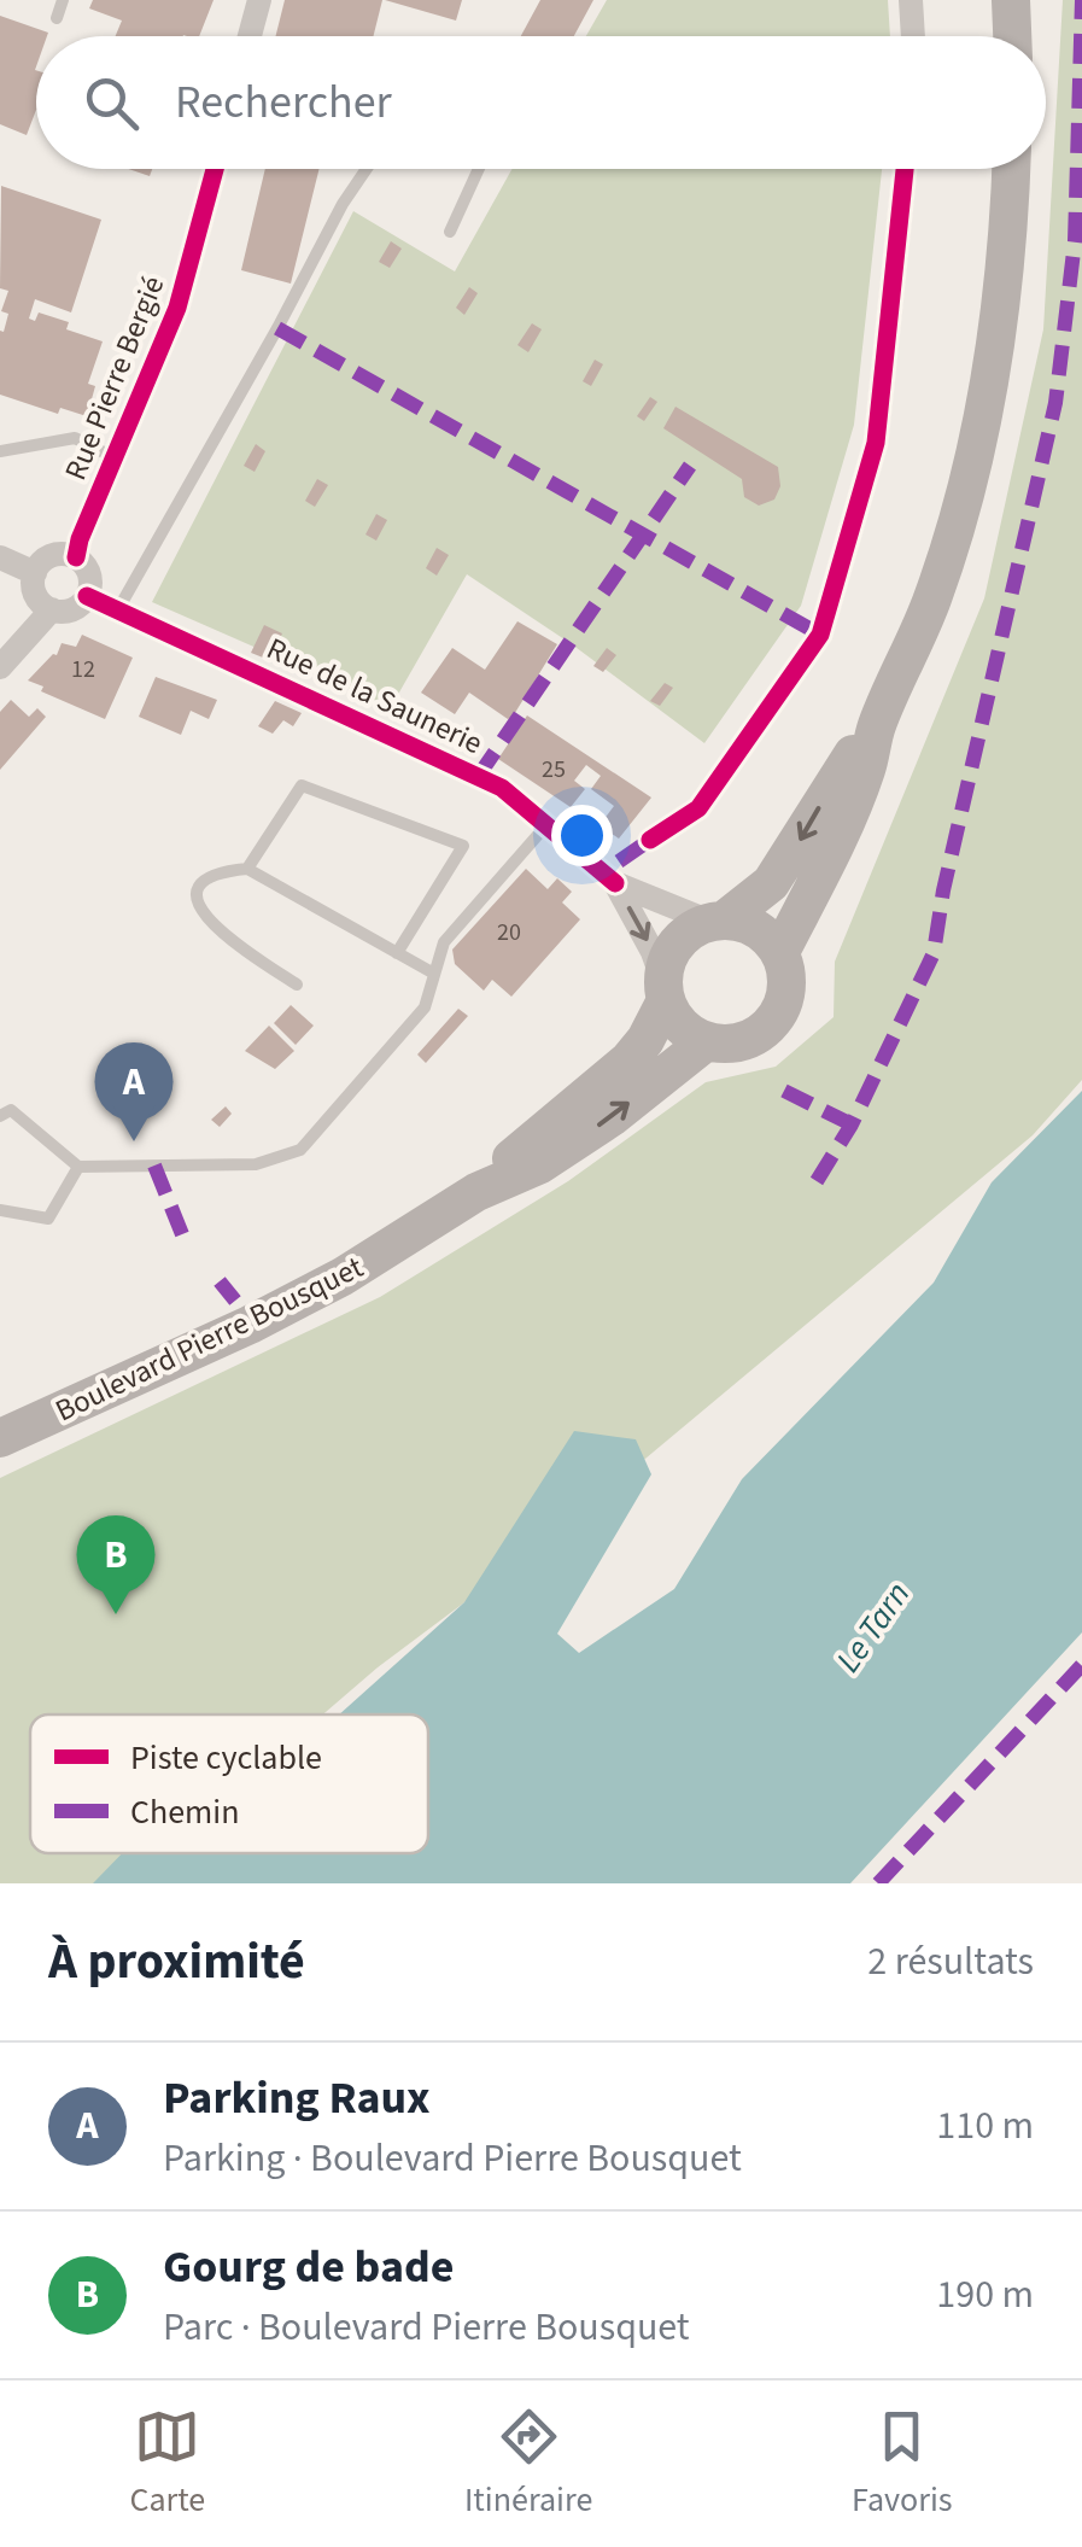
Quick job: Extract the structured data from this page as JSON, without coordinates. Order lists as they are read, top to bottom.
{
  "streets": {
    "main road": ["Boulevard Pierre Bousquet"],
    "street": ["Rue Pierre Bergié", "Rue de la Saunerie"]
  },
  "crossings": [
    ["Rue Pierre Bergié", "Rue de la Saunerie"],
    ["Rue de la Saunerie", "Boulevard Pierre Bousquet"]
  ],
  "water": ["Le Tarn"],
  "house_numbers": ["12", "25", "20"],
  "legend": ["Piste cyclable", "Chemin"],
  "page": {
    "search": "Rechercher",
    "pins": ["A", "B"],
    "heading": ["À proximité", "2 résultats"],
    "list": [
      {
        "mark": "A",
        "name": "Parking Raux",
        "note": "Parking · Boulevard Pierre Bousquet",
        "value": "110 m"
      },
      {
        "mark": "B",
        "name": "Gourg de bade",
        "note": "Parc · Boulevard Pierre Bousquet",
        "value": "190 m"
      }
    ],
    "nav": ["Carte", "Itinéraire", "Favoris"]
  }
}
